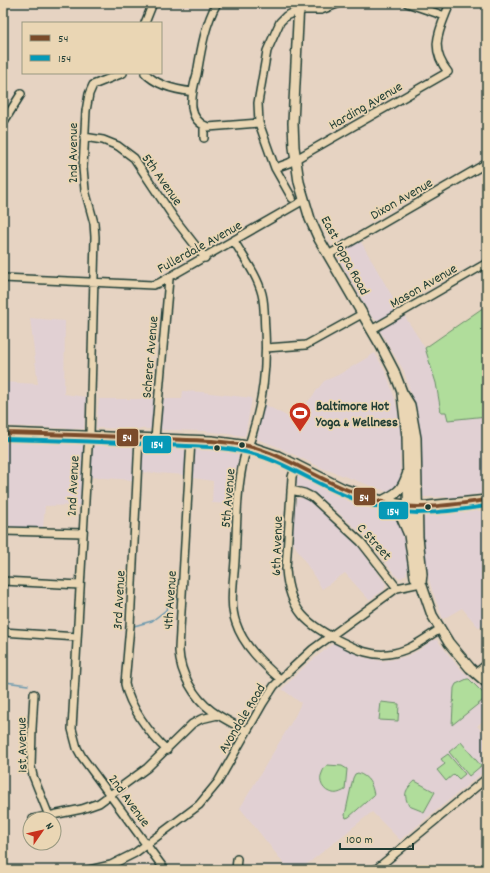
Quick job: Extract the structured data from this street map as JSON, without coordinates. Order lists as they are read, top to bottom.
{
  "streets": {
    "main road": ["East Joppa Road"],
    "street": [
      "Harding Avenue",
      "2nd Avenue",
      "5th Avenue",
      "Dixon Avenue",
      "Fullerdale Avenue",
      "Mason Avenue",
      "Scherer Avenue",
      "C Street",
      "6th Avenue",
      "3rd Avenue",
      "4th Avenue",
      "Avondale Road",
      "1st Avenue"
    ]
  },
  "crossings": [
    ["Harding Avenue", "East Joppa Road"],
    ["2nd Avenue", "5th Avenue"],
    ["2nd Avenue", "Fullerdale Avenue"],
    ["2nd Avenue", "Avondale Road"],
    ["5th Avenue", "Fullerdale Avenue"],
    ["5th Avenue", "Avondale Road"],
    ["Dixon Avenue", "East Joppa Road"],
    ["Fullerdale Avenue", "East Joppa Road"],
    ["Fullerdale Avenue", "Scherer Avenue"],
    ["East Joppa Road", "Mason Avenue"],
    ["C Street", "6th Avenue"],
    ["C Street", "Avondale Road"],
    ["6th Avenue", "Avondale Road"],
    ["4th Avenue", "Avondale Road"]
  ],
  "places": {
    "sports": ["Baltimore Hot Yoga & Wellness"]
  },
  "lines": ["transit line 54", "transit line 154"],
  "legend": ["54", "154"],
  "scale_bar": "100 m",
  "north": "top right"
}
